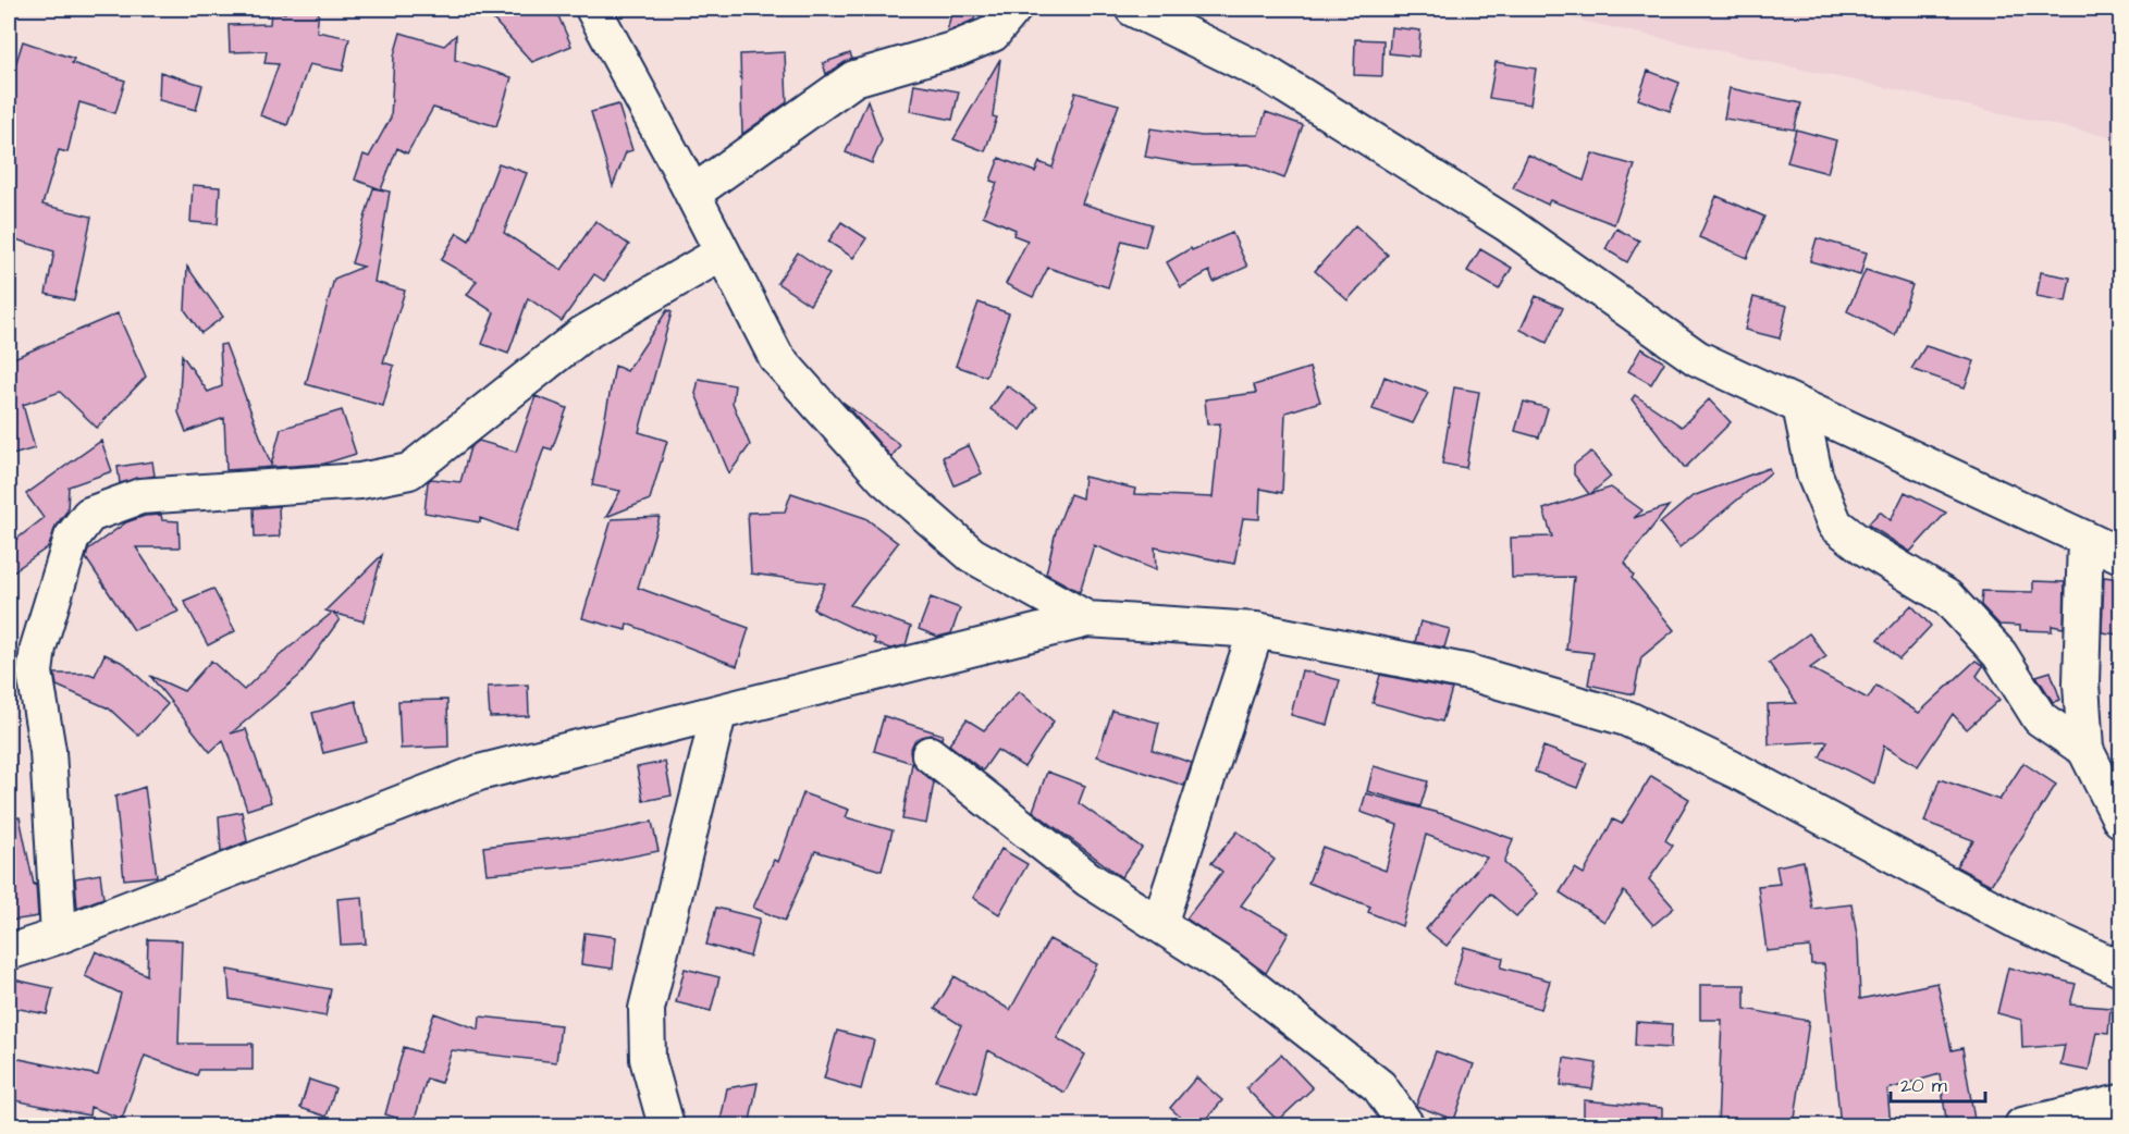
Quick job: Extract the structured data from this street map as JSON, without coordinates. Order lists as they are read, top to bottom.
{
  "scale_bar": "20 m"
}
